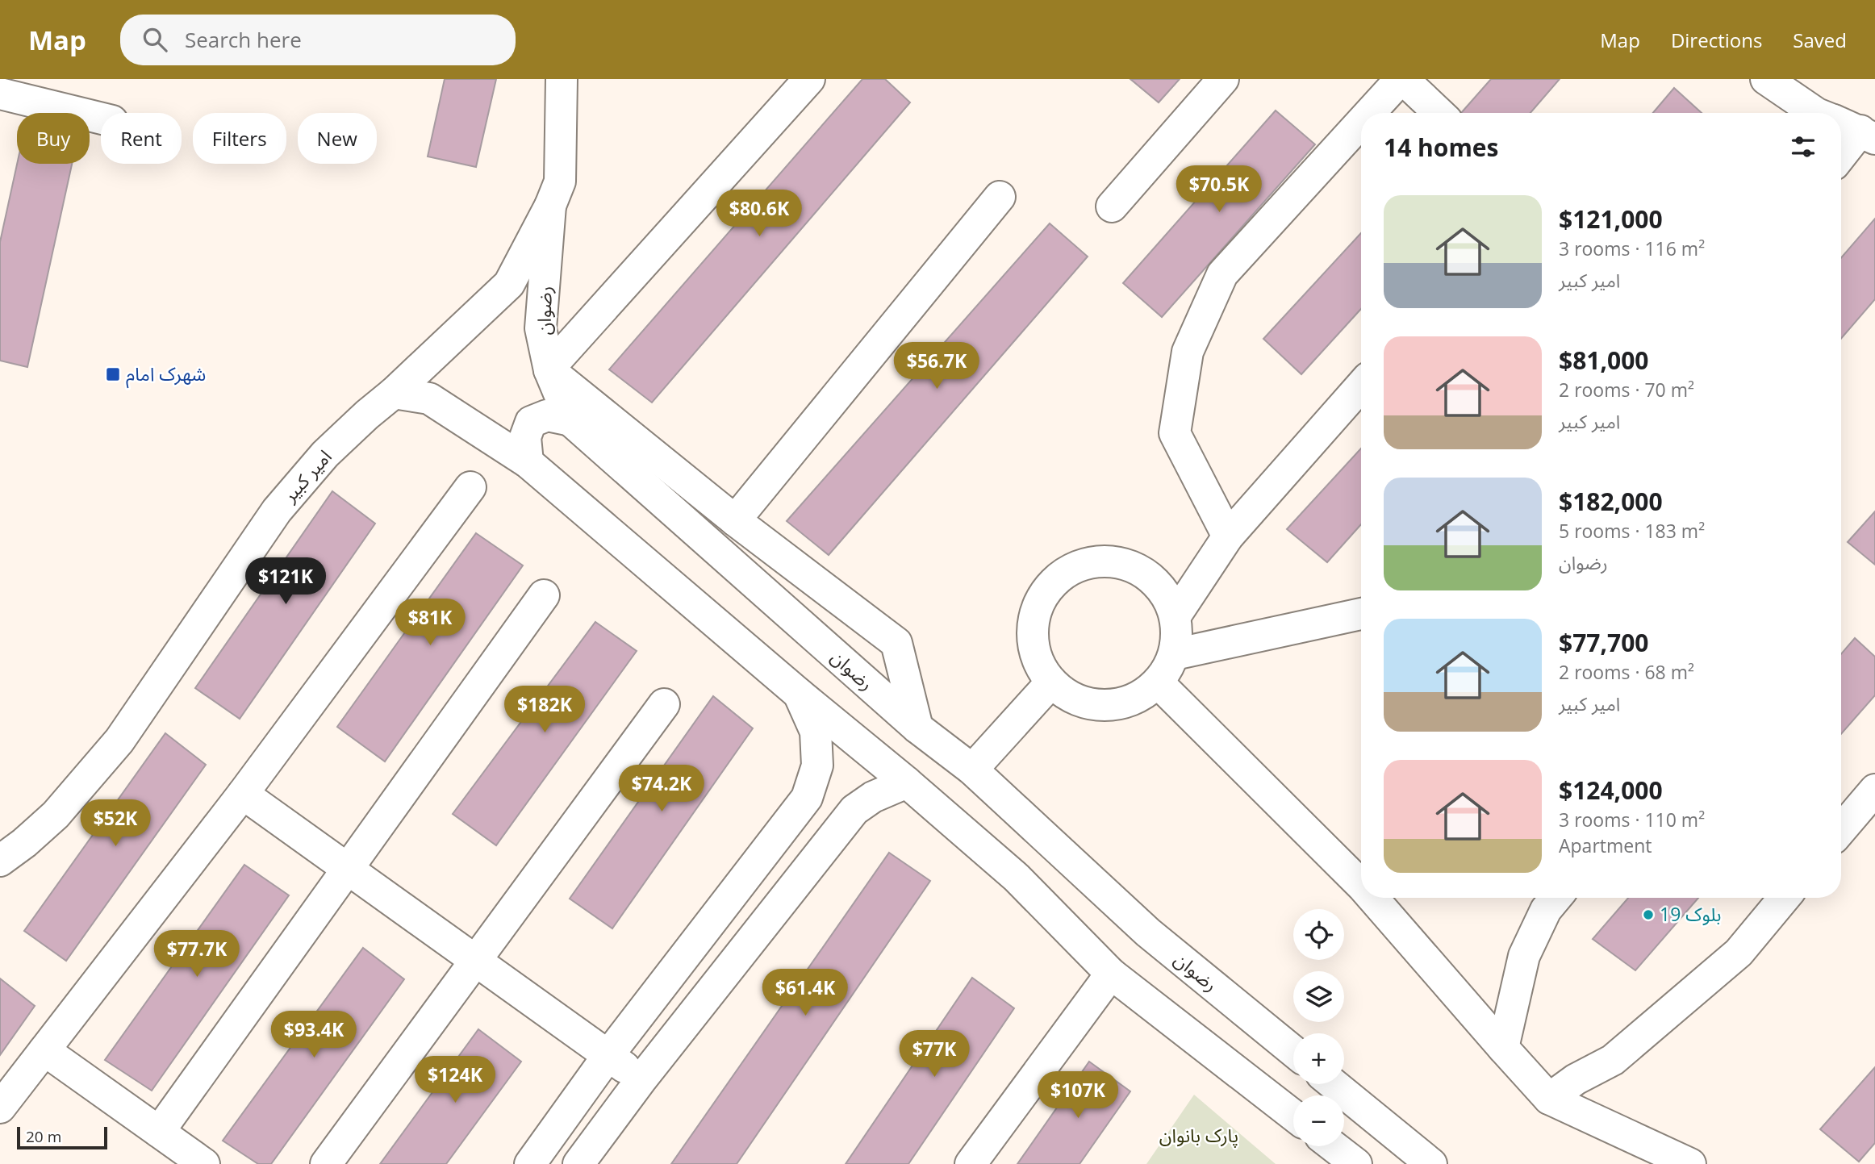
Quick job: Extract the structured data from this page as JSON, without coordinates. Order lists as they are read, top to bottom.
{
  "streets": {
    "street": ["رضوان", "امیر کبیر"]
  },
  "crossings": [
    ["رضوان", "امیر کبیر"]
  ],
  "parks": ["پارک بانوان"],
  "places": {
    "transit": ["شهرک امام"],
    "other": ["بلوک 19"]
  },
  "scale_bar": "20 m",
  "page": {
    "header": "Map",
    "search": "Search here",
    "nav": ["Map", "Directions", "Saved"],
    "chip": [
      "Buy",
      "Rent",
      "Filters",
      "New"
    ],
    "heading": "14 homes",
    "price": [
      "$70.5K",
      "$80.6K",
      "$56.7K",
      "$121K",
      "$81K",
      "$182K",
      "$74.2K",
      "$52K",
      "$77.7K",
      "$61.4K",
      "$93.4K",
      "$77K",
      "$124K",
      "$107K"
    ],
    "list": [
      {
        "name": "$121,000",
        "note": "3 rooms · 116 m² · امیر کبیر"
      },
      {
        "name": "$81,000",
        "note": "2 rooms · 70 m² · امیر کبیر"
      },
      {
        "name": "$182,000",
        "note": "5 rooms · 183 m² · رضوان"
      },
      {
        "name": "$77,700",
        "note": "2 rooms · 68 m² · امیر کبیر"
      },
      {
        "name": "$124,000",
        "note": "3 rooms · 110 m² · Apartment"
      }
    ],
    "map_buttons": ["+", "−"],
    "scale": "20 m"
  }
}
